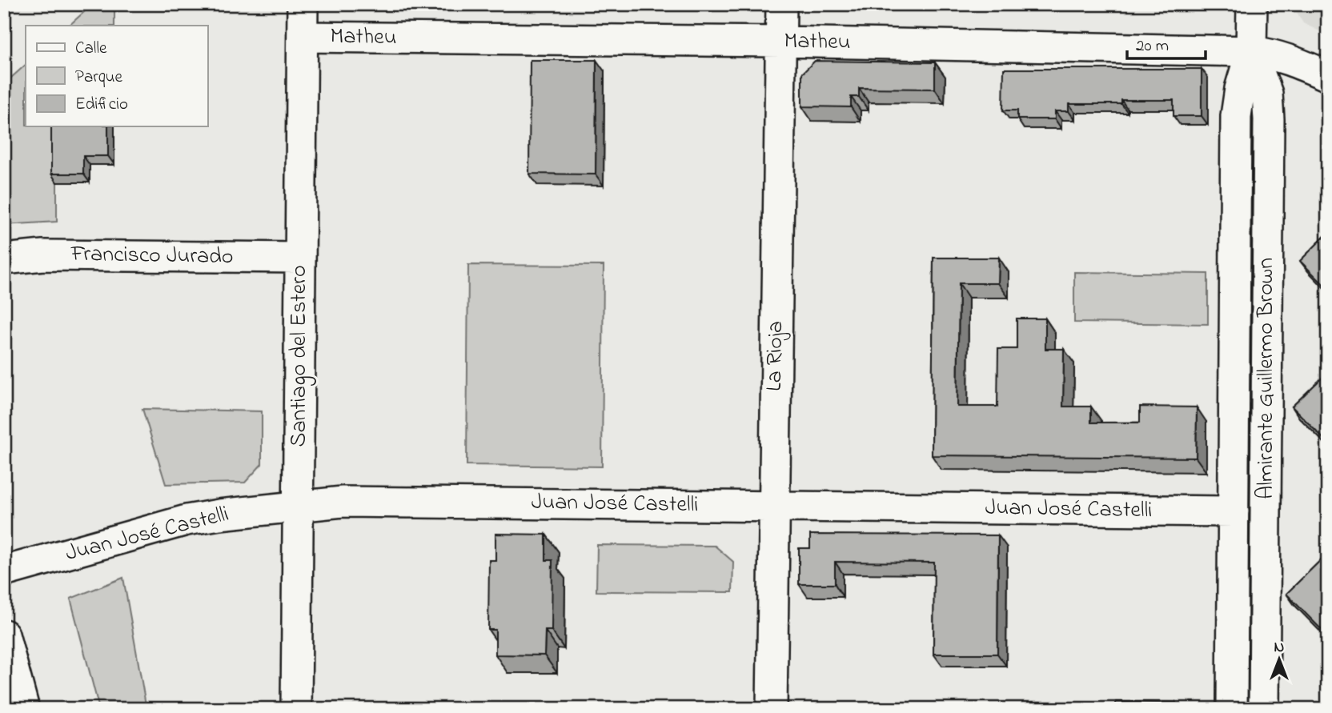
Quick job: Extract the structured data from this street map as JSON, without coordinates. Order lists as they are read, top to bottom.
{
  "streets": {
    "street": [
      "Matheu",
      "Francisco Jurado",
      "Santiago del Estero",
      "La Rioja",
      "Almirante Guillermo Brown",
      "Juan José Castelli"
    ]
  },
  "crossings": [
    ["Matheu", "Santiago del Estero"],
    ["Matheu", "La Rioja"],
    ["Matheu", "Almirante Guillermo Brown"],
    ["Francisco Jurado", "Santiago del Estero"],
    ["Santiago del Estero", "Juan José Castelli"],
    ["La Rioja", "Juan José Castelli"],
    ["Almirante Guillermo Brown", "Juan José Castelli"]
  ],
  "legend": ["Calle", "Parque", "Edificio"],
  "scale_bar": "20 m",
  "north": "top"
}
